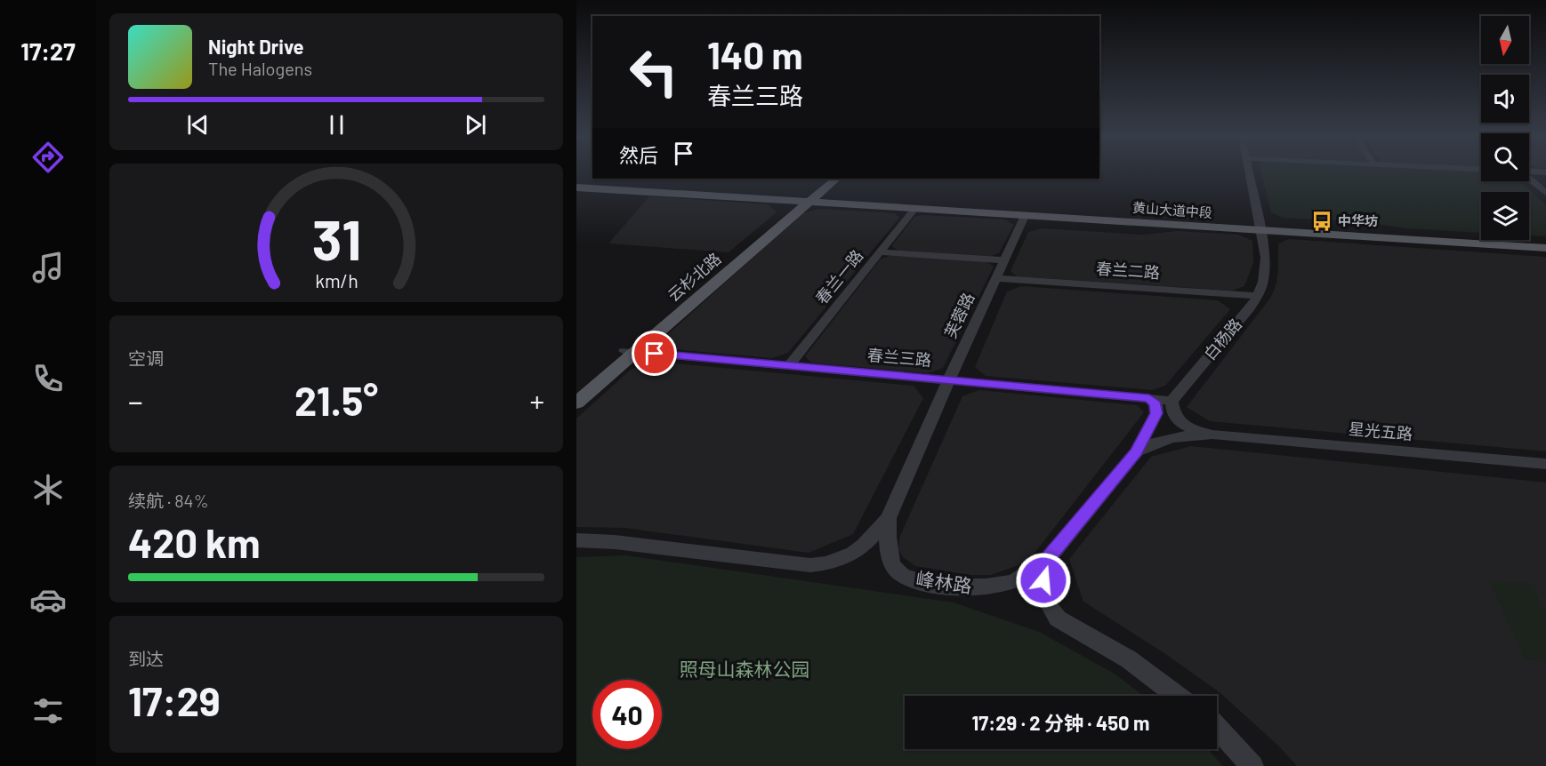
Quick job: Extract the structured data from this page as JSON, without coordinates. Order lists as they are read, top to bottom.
{
  "streets": {
    "main road": ["黄山大道中段", "云杉北路"],
    "street": [
      "春兰二路",
      "春兰一路",
      "芙蓉路",
      "白杨路",
      "春兰三路",
      "星光五路",
      "峰林路"
    ]
  },
  "crossings": [
    ["黄山大道中段", "云杉北路"],
    ["黄山大道中段", "春兰一路"],
    ["黄山大道中段", "芙蓉路"],
    ["黄山大道中段", "白杨路"],
    ["春兰二路", "芙蓉路"],
    ["春兰二路", "白杨路"],
    ["云杉北路", "春兰三路"],
    ["春兰一路", "春兰三路"],
    ["芙蓉路", "春兰三路"],
    ["芙蓉路", "峰林路"],
    ["白杨路", "春兰三路"]
  ],
  "parks": ["照母山森林公园"],
  "places": {
    "bus stop": ["中华坊"]
  },
  "north": "bottom",
  "page": {
    "tabs": "17:27",
    "turn": ["140 m", "春兰三路"],
    "song": ["Night Drive", "The Halogens"],
    "then": "然后",
    "tile": [
      "空调",
      ["续航 · 84%", "420 km"],
      ["到达", "17:29"]
    ],
    "heat": ["−", "21.5°", "+"],
    "limit": "40",
    "trip": "17:29 · 2 分钟 · 450 m",
    "gauge": ["31", "km/h"]
  }
}
